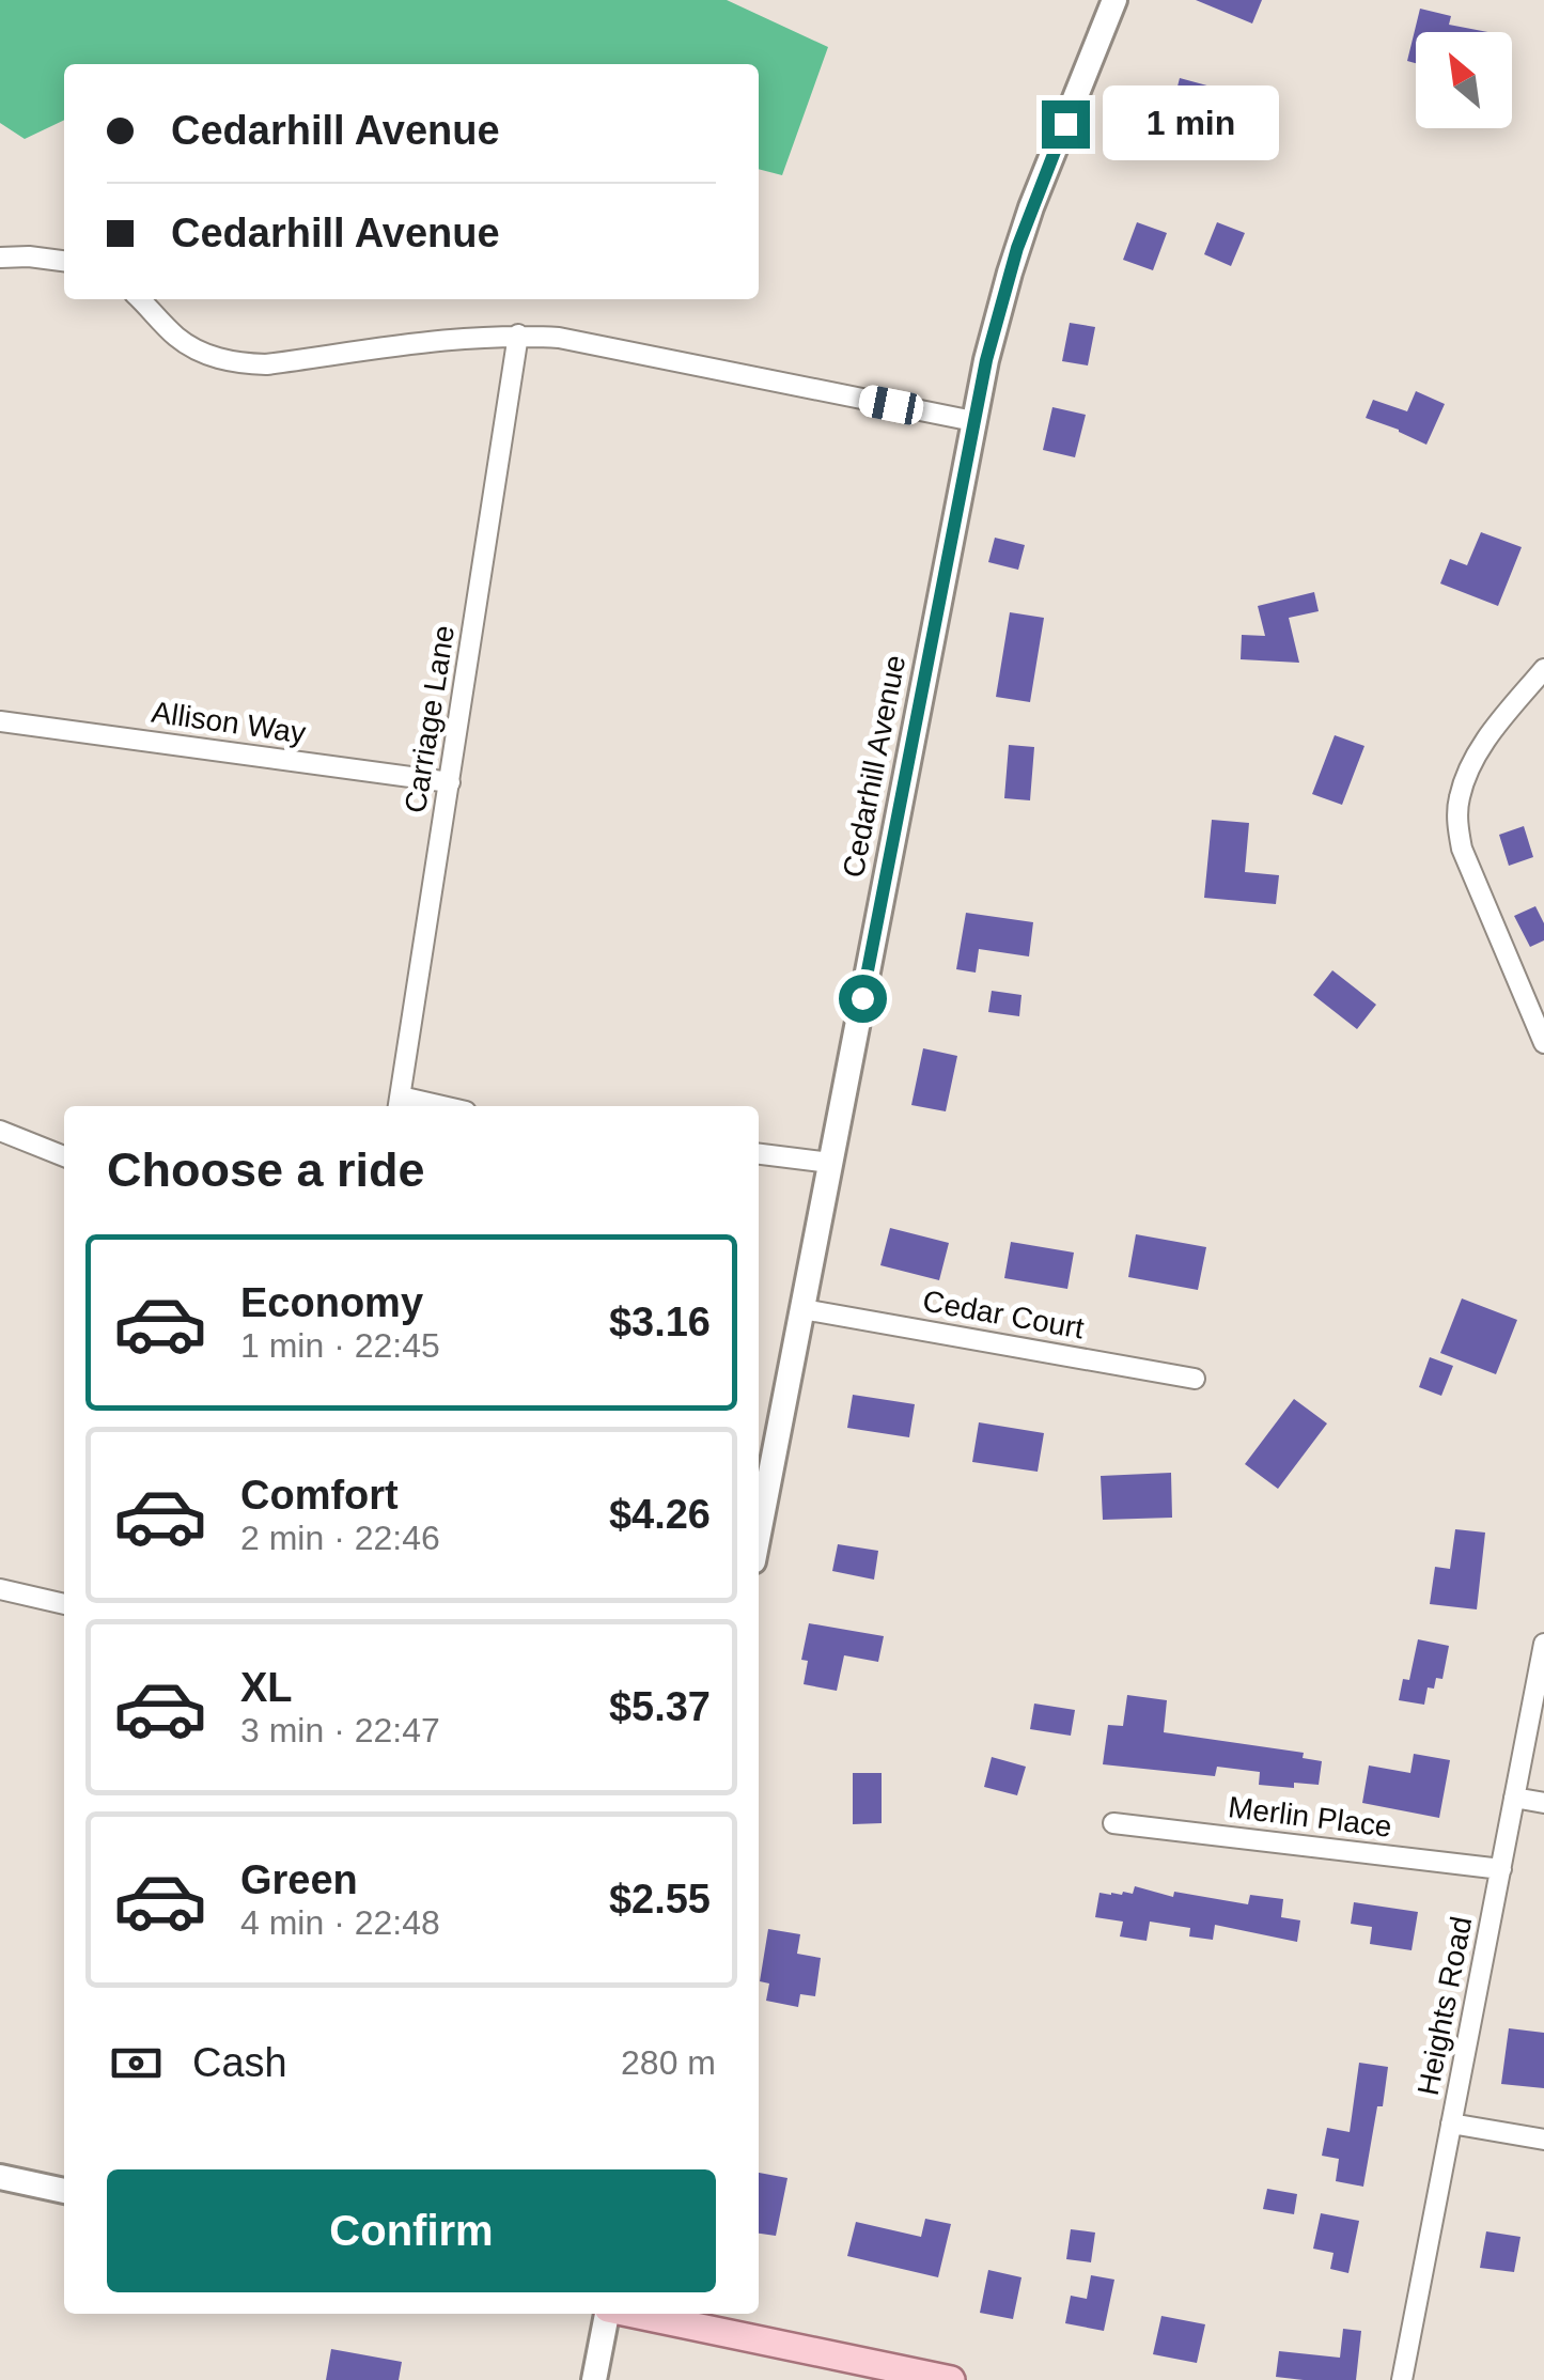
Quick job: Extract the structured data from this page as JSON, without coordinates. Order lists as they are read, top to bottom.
{
  "streets": {
    "street": [
      "Carriage Lane",
      "Allison Way",
      "Cedarhill Avenue",
      "Cedar Court",
      "Merlin Place",
      "Heights Road"
    ]
  },
  "crossings": [
    ["Carriage Lane", "Allison Way"],
    ["Cedarhill Avenue", "Cedar Court"],
    ["Merlin Place", "Heights Road"]
  ],
  "north": "top left",
  "page": {
    "banner": ["Cedarhill Avenue", "Cedarhill Avenue"],
    "bubble": "1 min",
    "heading": "Choose a ride",
    "list": [
      {
        "name": "Economy",
        "note": "1 min · 22:45",
        "value": "$3.16"
      },
      {
        "name": "Comfort",
        "note": "2 min · 22:46",
        "value": "$4.26"
      },
      {
        "name": "XL",
        "note": "3 min · 22:47",
        "value": "$5.37"
      },
      {
        "name": "Green",
        "note": "4 min · 22:48",
        "value": "$2.55"
      }
    ],
    "pay": ["Cash", "280 m"],
    "buttons": "Confirm"
  }
}
